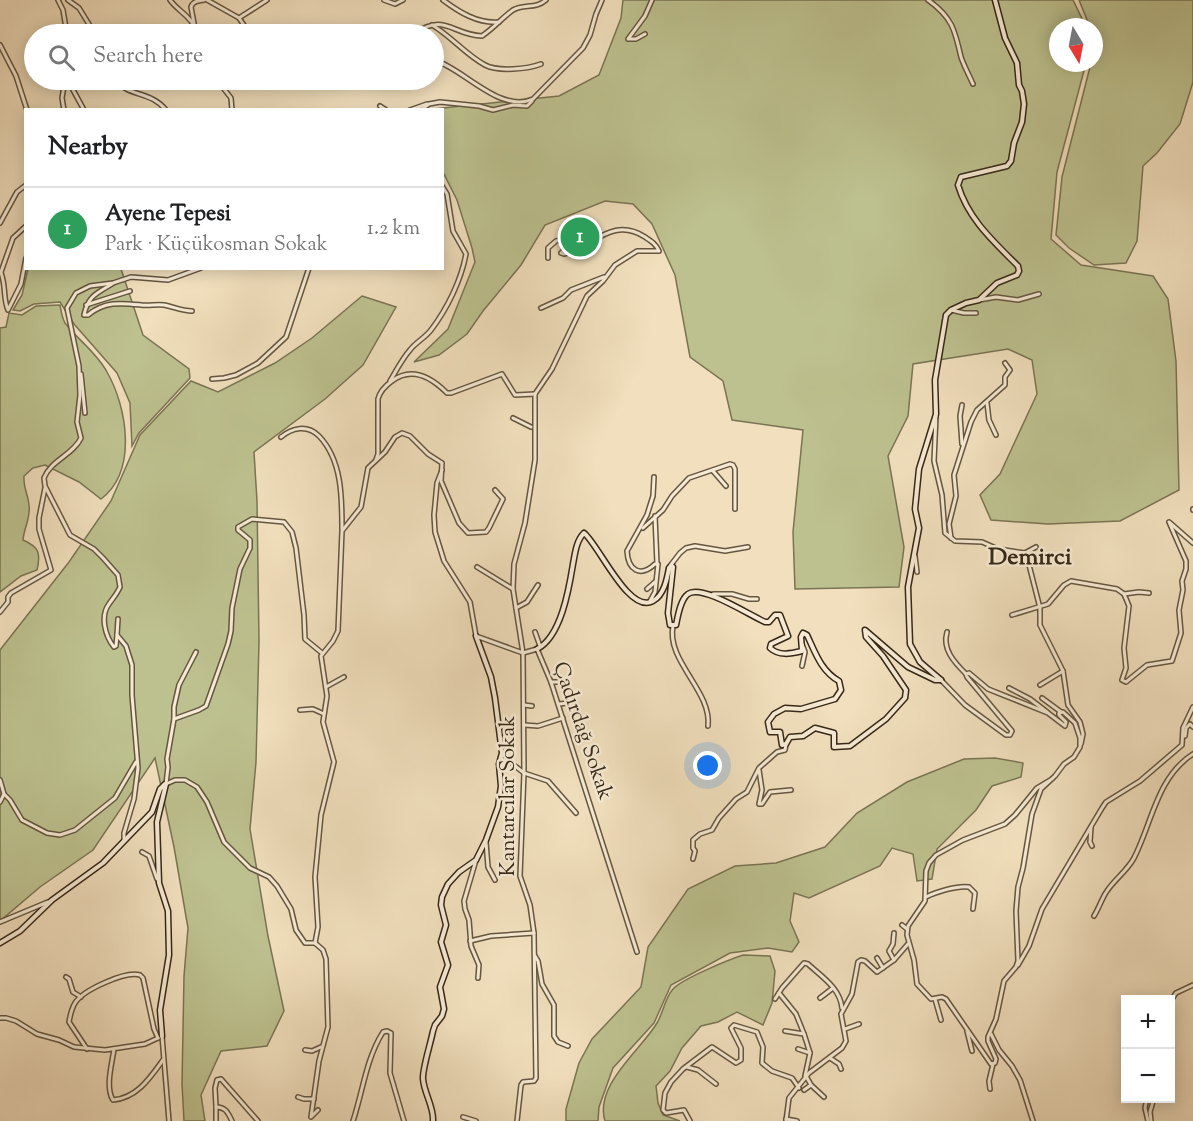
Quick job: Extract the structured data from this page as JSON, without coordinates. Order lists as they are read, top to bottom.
{
  "streets": {
    "street": ["Çadırdağ Sokak", "Kantarcılar Sokak"]
  },
  "districts": ["Demirci"],
  "north": "bottom",
  "page": {
    "search": "Search here",
    "heading": "Nearby",
    "list": [
      {
        "mark": "1",
        "name": "Ayene Tepesi",
        "note": "Park · Küçükosman Sokak",
        "value": "1.2 km"
      }
    ],
    "pins": "1",
    "map_buttons": ["+", "−"]
  }
}
